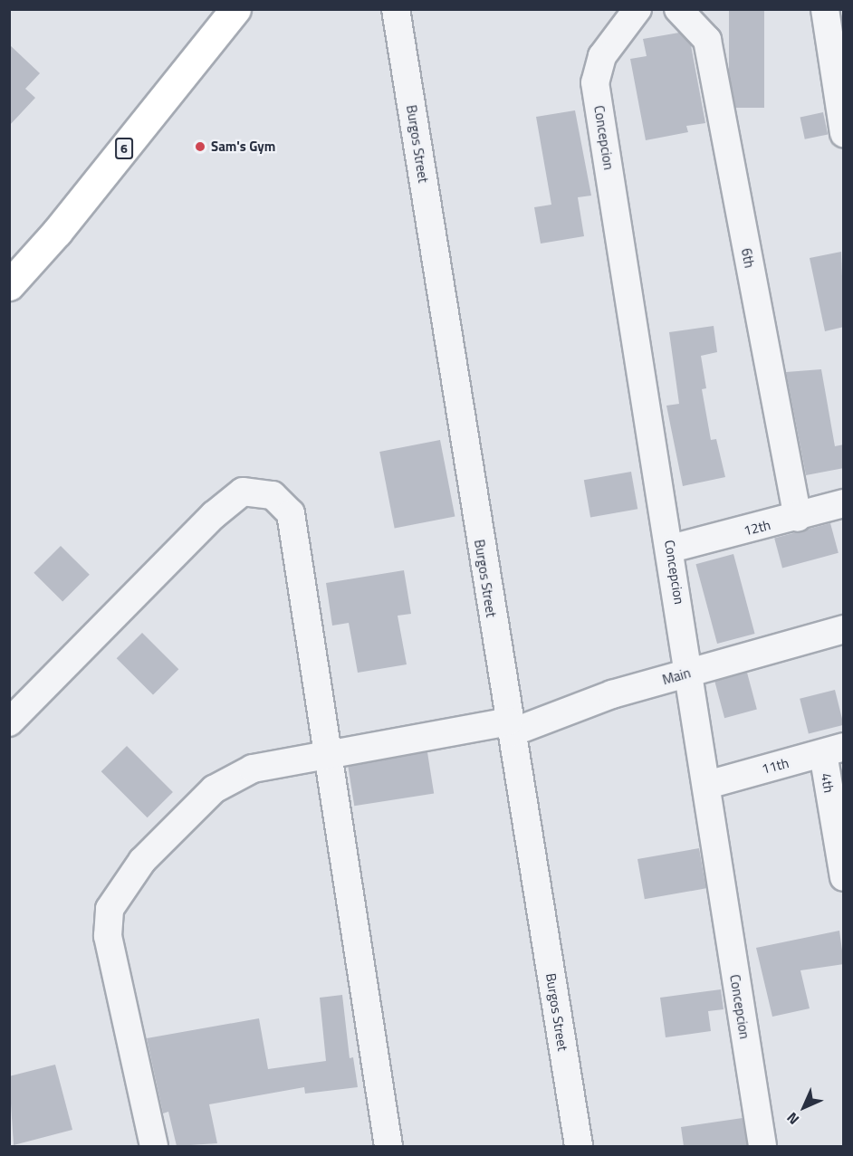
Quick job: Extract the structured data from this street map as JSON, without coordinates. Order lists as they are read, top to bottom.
{
  "streets": {
    "highway": ["6"],
    "street": [
      "Concepcion",
      "Burgos Street",
      "6th",
      "12th",
      "Main",
      "11th",
      "4th"
    ]
  },
  "crossings": [
    ["Concepcion", "12th"],
    ["Concepcion", "Main"],
    ["Concepcion", "11th"],
    ["Burgos Street", "Main"],
    ["6th", "12th"],
    ["11th", "4th"]
  ],
  "places": ["Sam's Gym"],
  "north": "bottom left"
}
